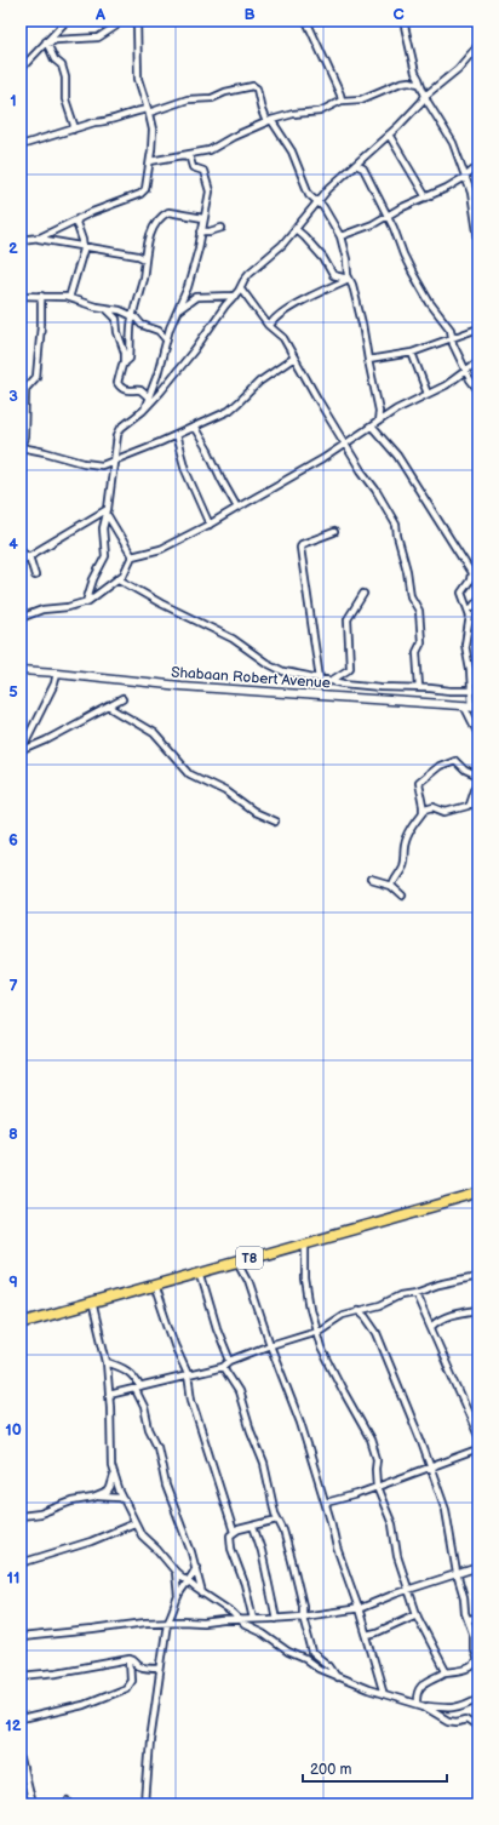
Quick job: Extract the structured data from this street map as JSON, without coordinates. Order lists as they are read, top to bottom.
{
  "streets": {
    "highway": ["T8"],
    "street": ["Shabaan Robert Avenue"]
  },
  "scale_bar": "200 m",
  "grid": {
    "columns": ["A", "B", "C"],
    "rows": [
      "1",
      "2",
      "3",
      "4",
      "5",
      "6",
      "7",
      "8",
      "9",
      "10",
      "11",
      "12"
    ]
  }
}
